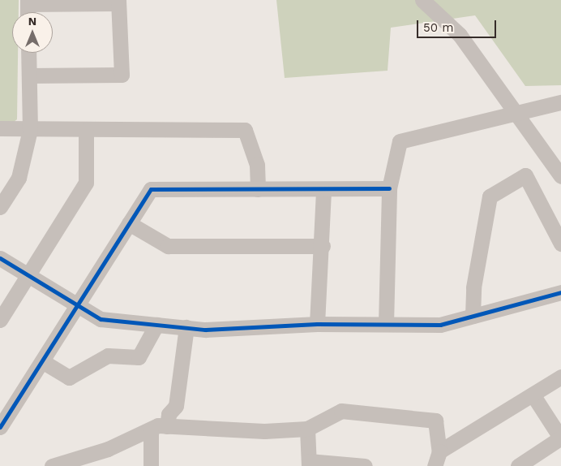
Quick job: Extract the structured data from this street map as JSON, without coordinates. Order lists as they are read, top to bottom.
{
  "scale_bar": "50 m",
  "north": "top"
}
